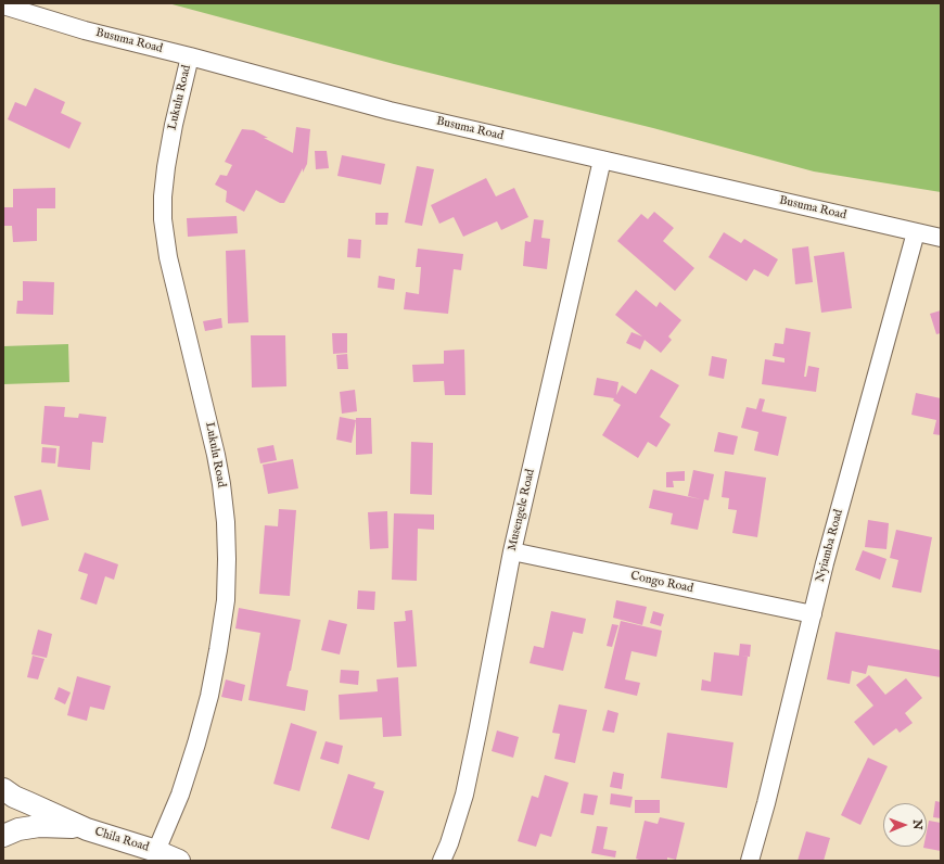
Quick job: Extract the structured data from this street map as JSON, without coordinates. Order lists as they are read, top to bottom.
{
  "streets": {
    "street": [
      "Busuma Road",
      "Lukulu Road",
      "Musengele Road",
      "Nyiamba Road",
      "Congo Road",
      "Chila Road"
    ]
  },
  "crossings": [
    ["Busuma Road", "Lukulu Road"],
    ["Busuma Road", "Musengele Road"],
    ["Busuma Road", "Nyiamba Road"],
    ["Lukulu Road", "Chila Road"],
    ["Musengele Road", "Congo Road"],
    ["Nyiamba Road", "Congo Road"]
  ],
  "north": "right"
}
